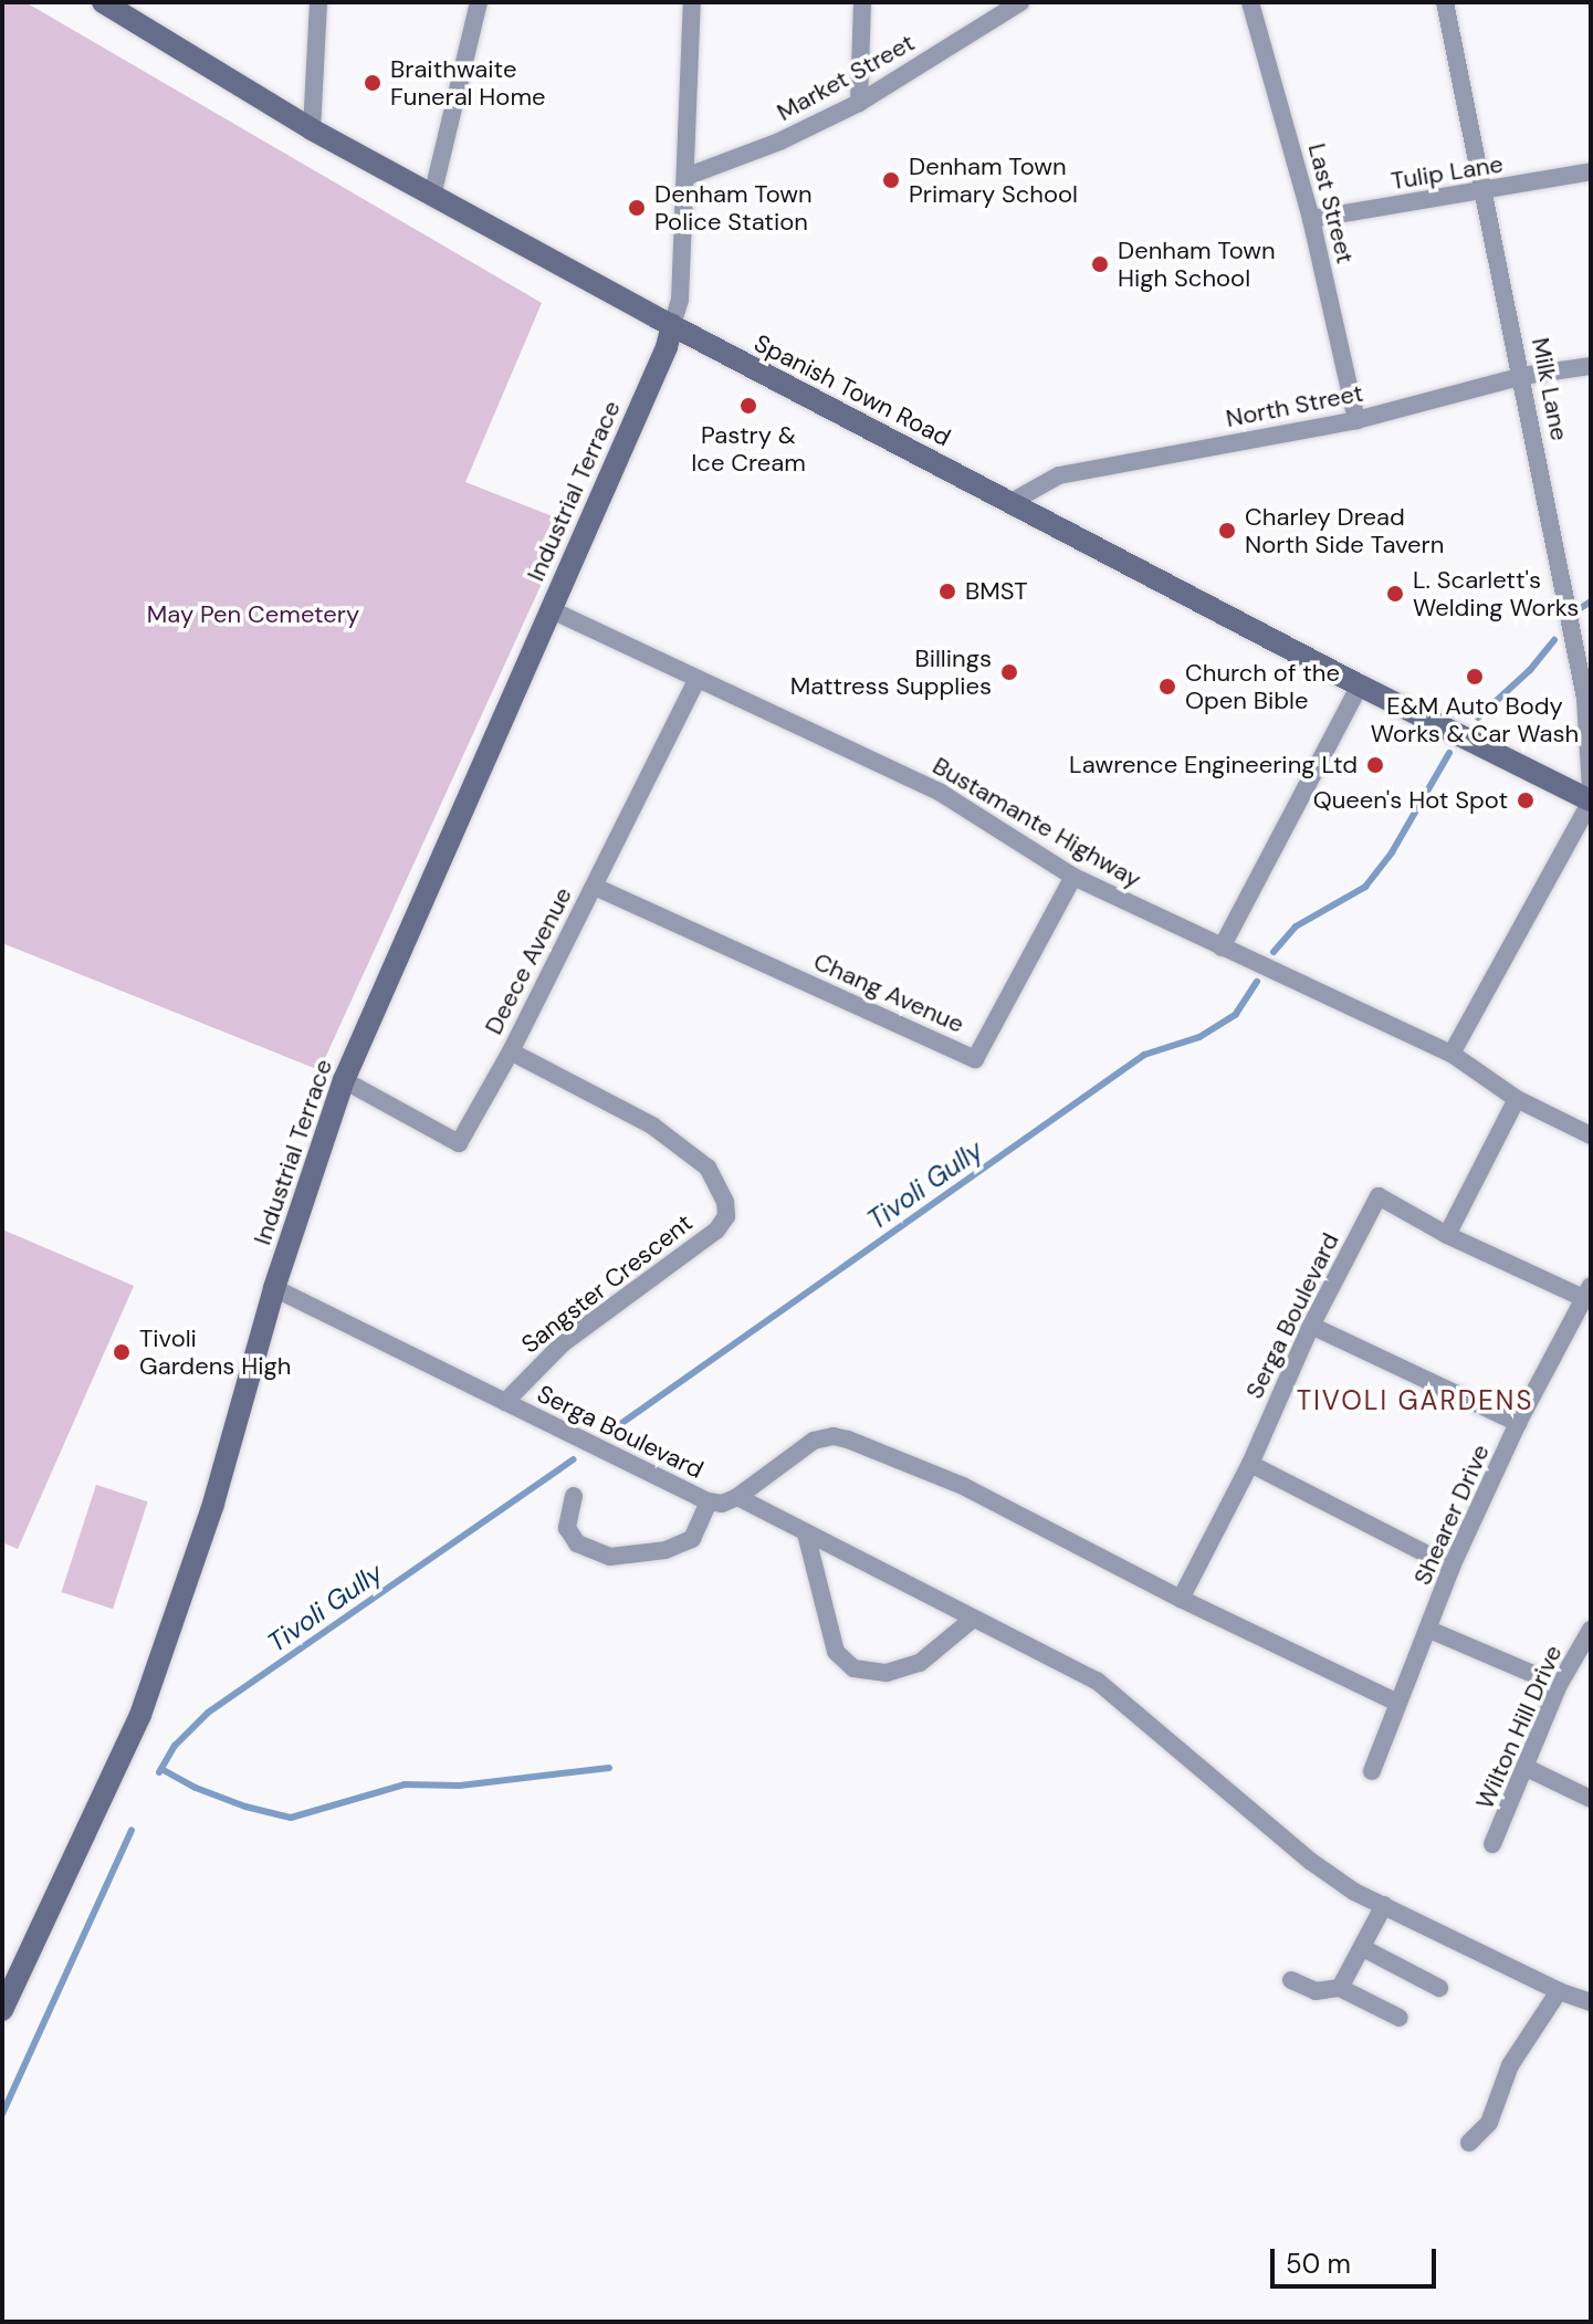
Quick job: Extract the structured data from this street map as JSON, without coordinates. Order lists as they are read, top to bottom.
{
  "streets": {
    "street": [
      "Market Street",
      "Tulip Lane",
      "Last Street",
      "Milk Lane",
      "Spanish Town Road",
      "North Street",
      "Industrial Terrace",
      "Bustamante Highway",
      "Deece Avenue",
      "Chang Avenue",
      "Sangster Crescent",
      "Serga Boulevard",
      "Shearer Drive",
      "Wilton Hill Drive"
    ]
  },
  "crossings": [
    ["Tulip Lane", "Last Street"],
    ["Tulip Lane", "Milk Lane"],
    ["Last Street", "North Street"],
    ["Milk Lane", "North Street"],
    ["Spanish Town Road", "North Street"],
    ["Spanish Town Road", "Industrial Terrace"],
    ["Industrial Terrace", "Bustamante Highway"],
    ["Industrial Terrace", "Deece Avenue"],
    ["Industrial Terrace", "Serga Boulevard"],
    ["Bustamante Highway", "Deece Avenue"],
    ["Bustamante Highway", "Chang Avenue"],
    ["Deece Avenue", "Chang Avenue"],
    ["Deece Avenue", "Sangster Crescent"],
    ["Sangster Crescent", "Serga Boulevard"],
    ["Serga Boulevard", "Shearer Drive"]
  ],
  "districts": ["TIVOLI GARDENS"],
  "water": ["Tivoli Gully"],
  "parks": ["May Pen Cemetery"],
  "places": [
    "Braithwaite Funeral Home",
    "Denham Town Primary School",
    "Denham Town Police Station",
    "Denham Town High School",
    "Pastry & Ice Cream",
    "Charley Dread North Side Tavern",
    "BMST",
    "L. Scarlett's Welding Works",
    "Billings Mattress Supplies",
    "E&M Auto Body Works & Car Wash",
    "Church of the Open Bible",
    "Lawrence Engineering Ltd",
    "Queen's Hot Spot",
    "Tivoli Gardens High"
  ],
  "scale_bar": "50 m"
}
